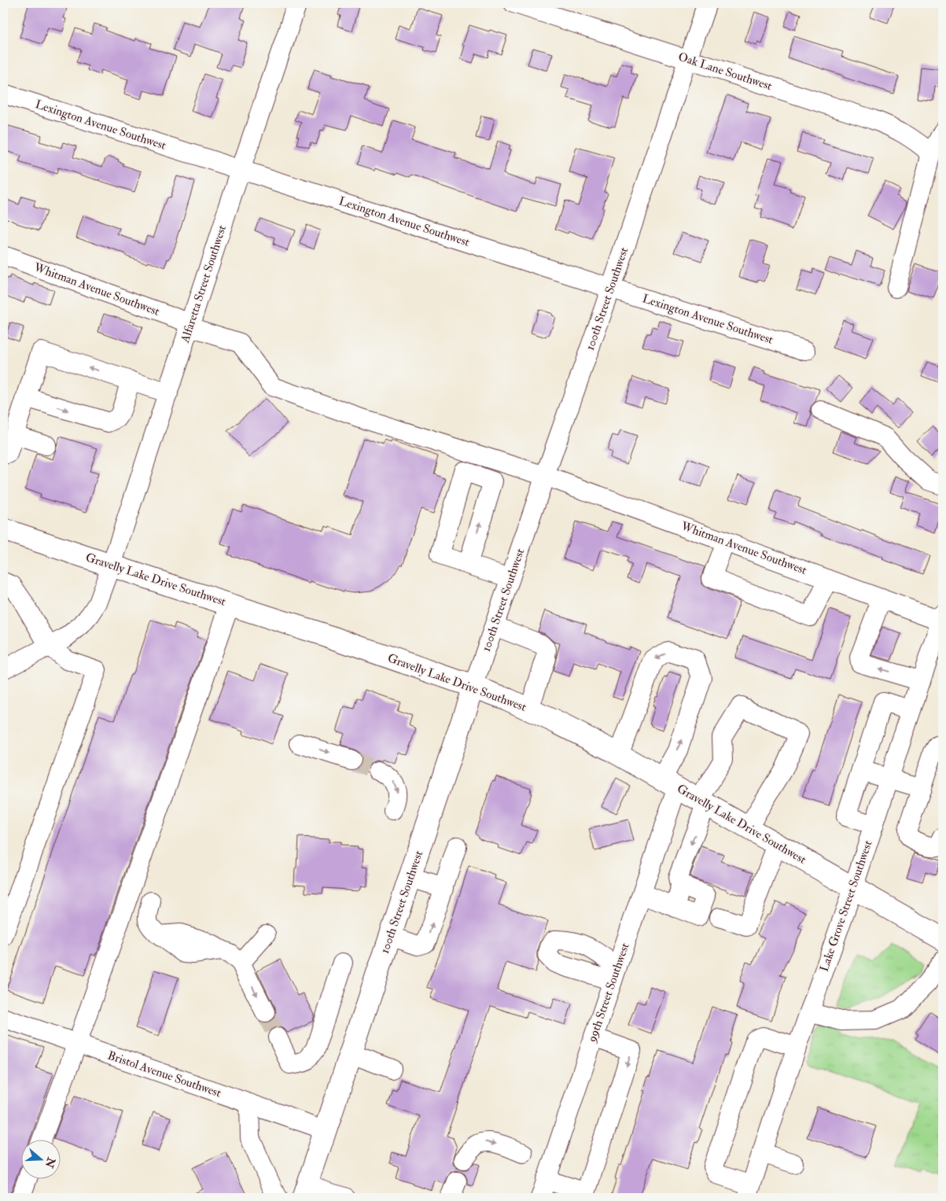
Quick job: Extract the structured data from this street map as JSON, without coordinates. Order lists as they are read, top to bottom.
{
  "streets": {
    "main road": ["100th Street Southwest", "Gravelly Lake Drive Southwest"],
    "street": [
      "Oak Lane Southwest",
      "Lexington Avenue Southwest",
      "Alfaretta Street Southwest",
      "Whitman Avenue Southwest",
      "Lake Grove Street Southwest",
      "99th Street Southwest",
      "Bristol Avenue Southwest"
    ]
  },
  "crossings": [
    ["Oak Lane Southwest", "100th Street Southwest"],
    ["Lexington Avenue Southwest", "Alfaretta Street Southwest"],
    ["Lexington Avenue Southwest", "100th Street Southwest"],
    ["Alfaretta Street Southwest", "Whitman Avenue Southwest"],
    ["Alfaretta Street Southwest", "Gravelly Lake Drive Southwest"],
    ["Whitman Avenue Southwest", "100th Street Southwest"],
    ["Whitman Avenue Southwest", "Lake Grove Street Southwest"],
    ["100th Street Southwest", "Gravelly Lake Drive Southwest"],
    ["100th Street Southwest", "Bristol Avenue Southwest"],
    ["Gravelly Lake Drive Southwest", "Lake Grove Street Southwest"],
    ["Gravelly Lake Drive Southwest", "99th Street Southwest"]
  ],
  "north": "right"
}
